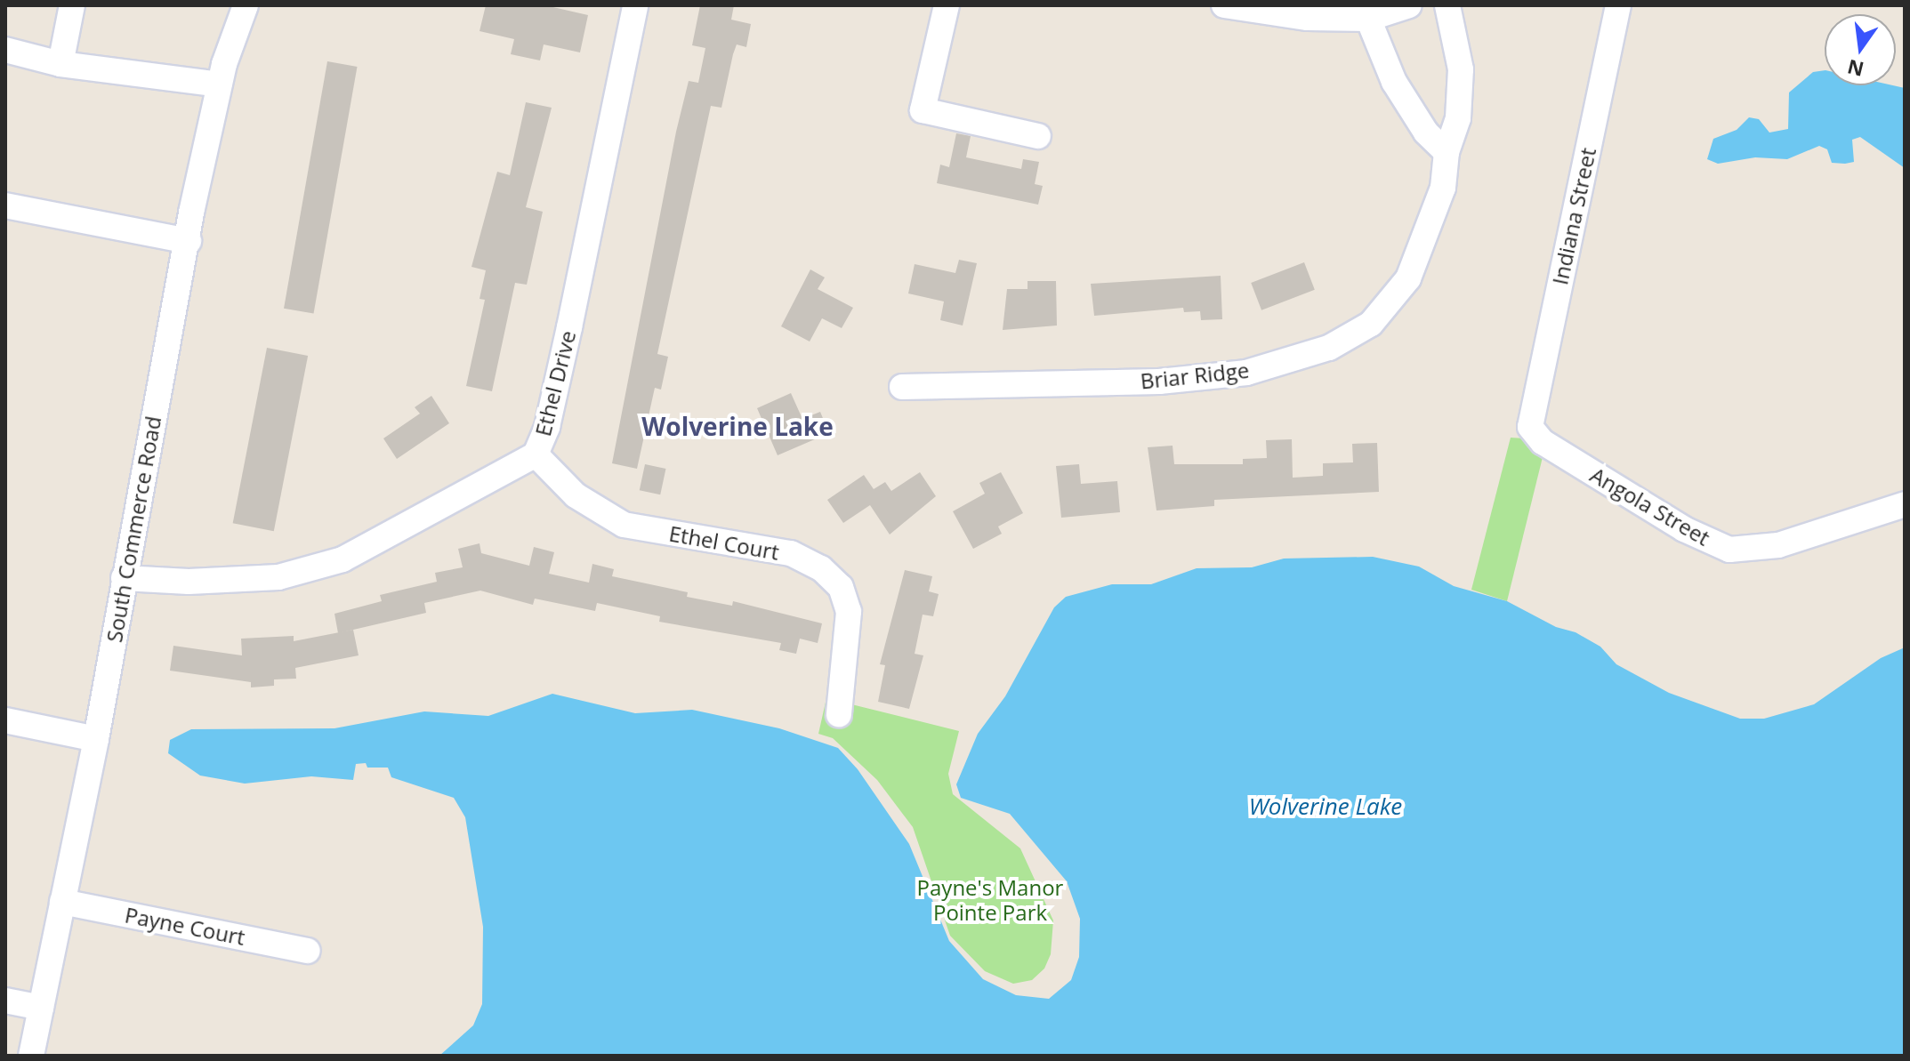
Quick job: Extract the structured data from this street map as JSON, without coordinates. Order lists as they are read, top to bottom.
{
  "streets": {
    "street": [
      "Indiana Street",
      "Briar Ridge",
      "Ethel Drive",
      "Angola Street",
      "South Commerce Road",
      "Ethel Court",
      "Payne Court"
    ]
  },
  "crossings": [
    ["Indiana Street", "Angola Street"],
    ["Ethel Drive", "South Commerce Road"],
    ["Ethel Drive", "Ethel Court"],
    ["South Commerce Road", "Payne Court"]
  ],
  "districts": ["Wolverine Lake"],
  "water": ["Wolverine Lake"],
  "parks": ["Payne's Manor Pointe Park"],
  "north": "bottom"
}
